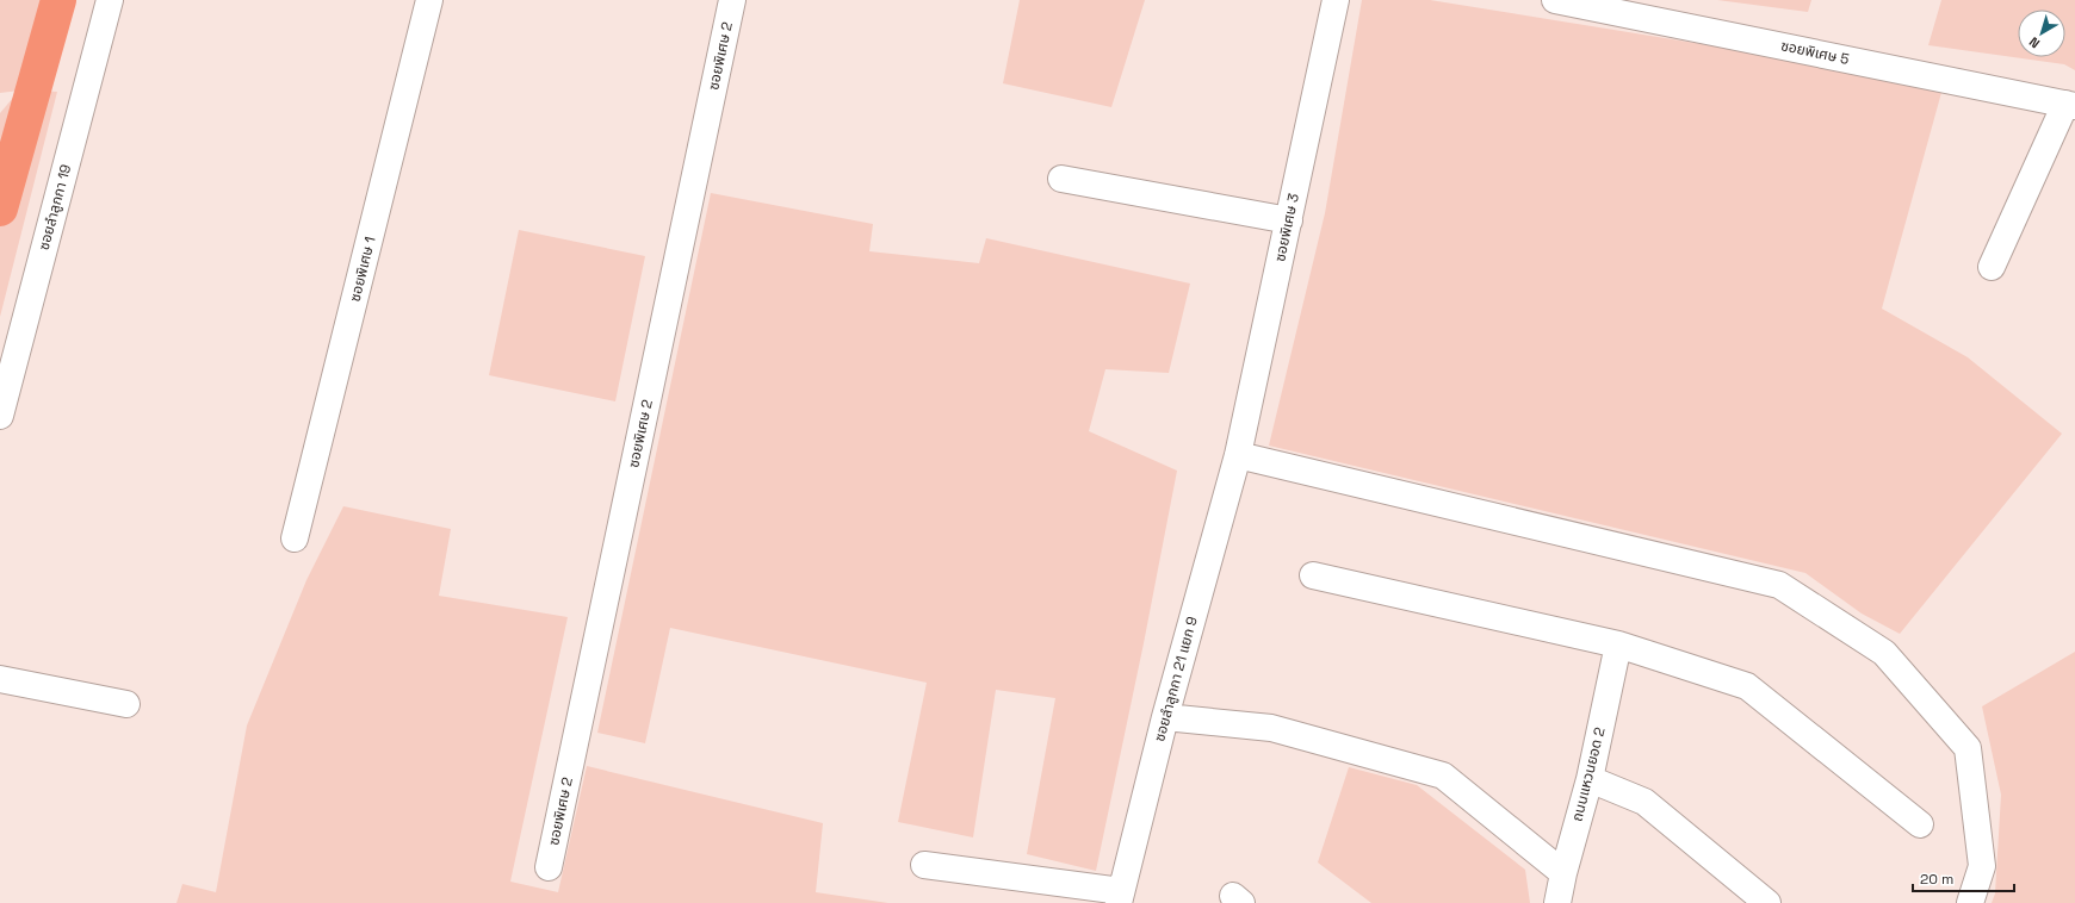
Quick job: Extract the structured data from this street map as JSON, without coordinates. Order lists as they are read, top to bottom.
{
  "streets": {
    "street": [
      "ซอยพิเศษ 5",
      "ซอยพิเศษ 2",
      "ซอยลำลูกกา 19",
      "ซอยพิเศษ 3",
      "ซอยพิเศษ 1",
      "ซอยลำลูกกา 21 แยก 9",
      "ถนนแหวนยอด 2"
    ]
  },
  "crossings": [
    ["ซอยพิเศษ 3", "ซอยลำลูกกา 21 แยก 9"]
  ],
  "scale_bar": "20 m",
  "north": "bottom left"
}
